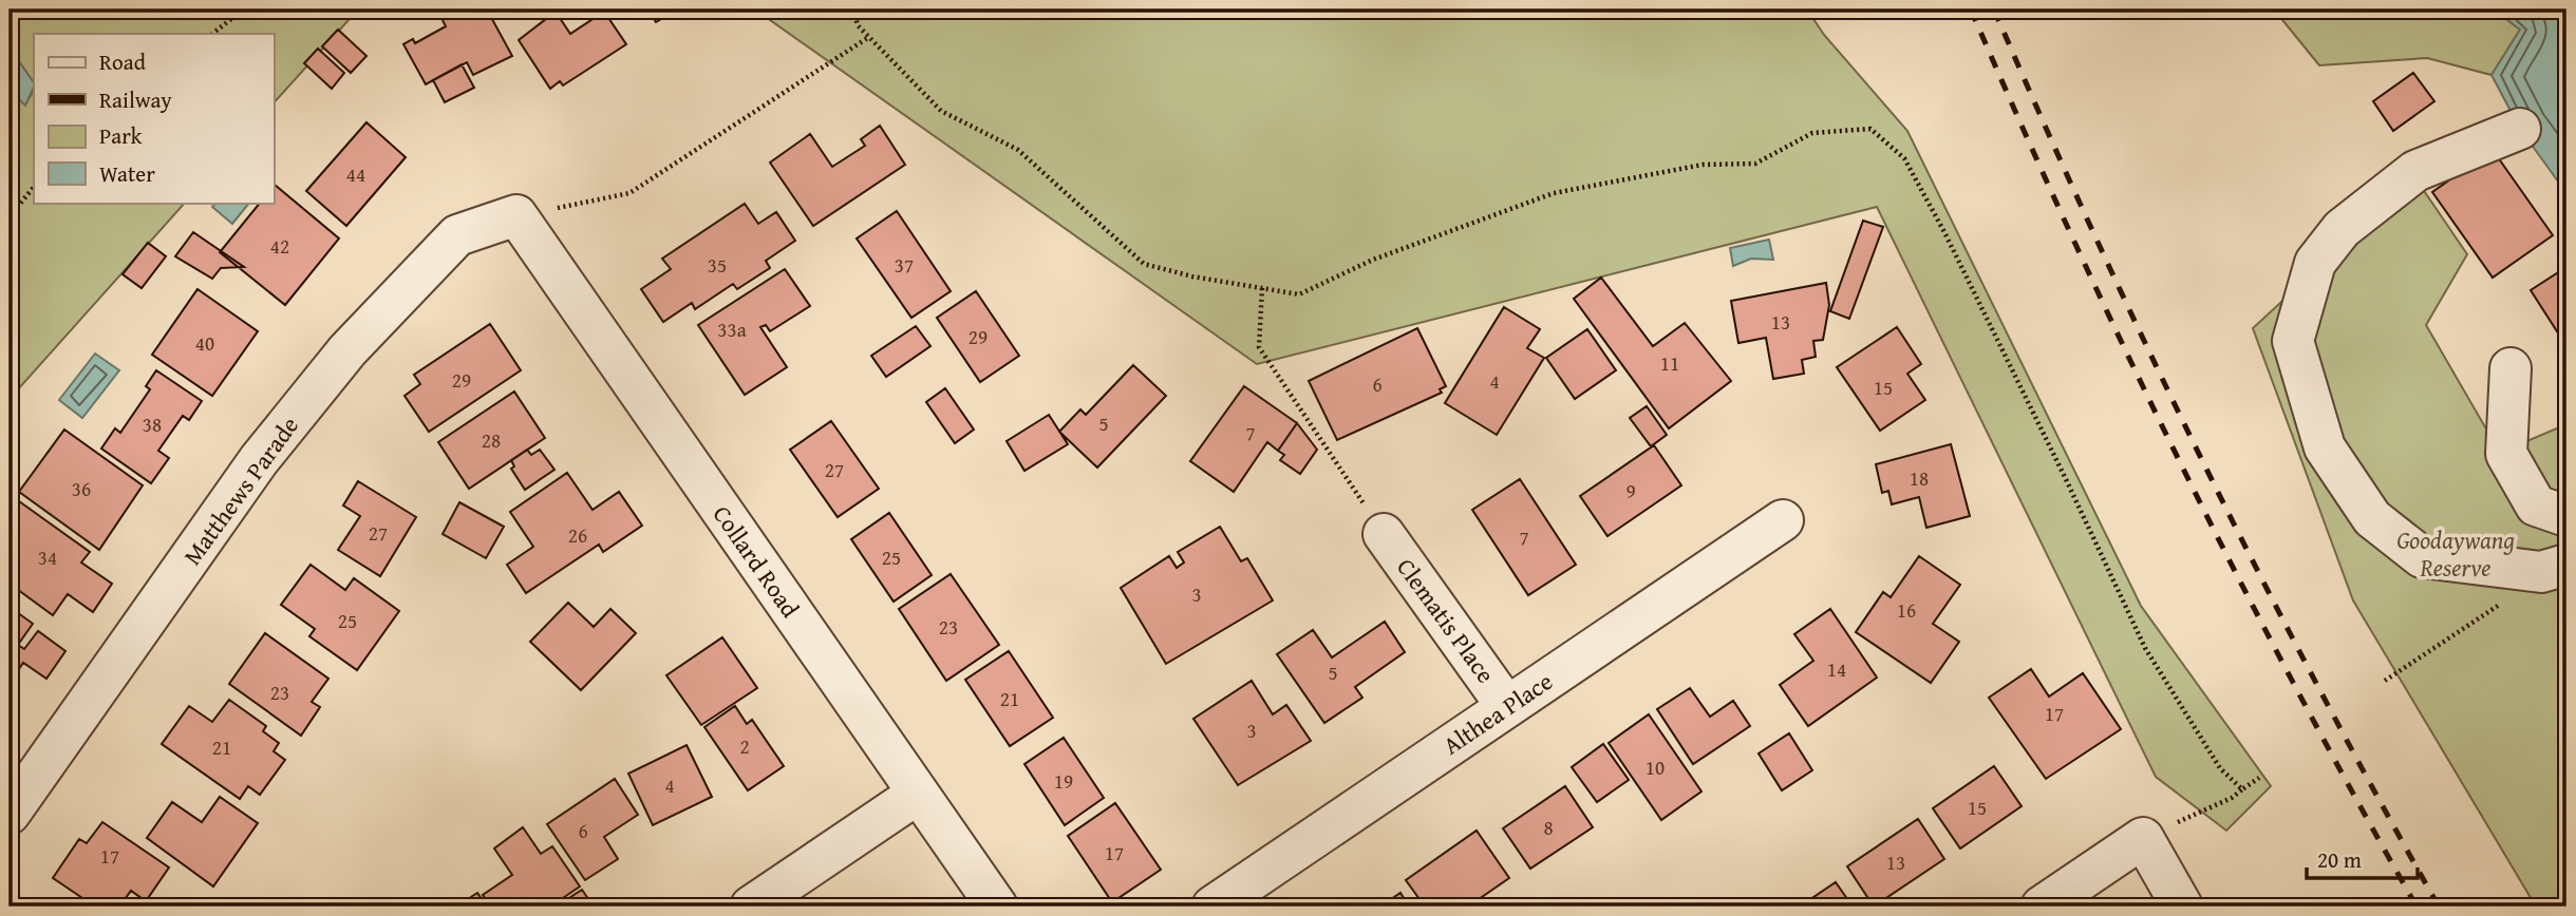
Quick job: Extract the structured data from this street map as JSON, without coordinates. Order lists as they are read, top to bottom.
{
  "streets": {
    "street": [
      "Matthews Parade",
      "Collard Road",
      "Clematis Place",
      "Althea Place"
    ]
  },
  "crossings": [
    ["Matthews Parade", "Collard Road"],
    ["Clematis Place", "Althea Place"]
  ],
  "parks": ["Goodaywang Reserve"],
  "house_numbers": [
    "44",
    "42",
    "35",
    "37",
    "13",
    "33a",
    "29",
    "40",
    "11",
    "29",
    "4",
    "6",
    "15",
    "5",
    "38",
    "7",
    "28",
    "27",
    "18",
    "36",
    "9",
    "27",
    "26",
    "7",
    "34",
    "25",
    "3",
    "16",
    "25",
    "23",
    "14",
    "5",
    "23",
    "21",
    "17",
    "3",
    "2",
    "21",
    "10",
    "19",
    "4",
    "15",
    "8",
    "6",
    "17",
    "17",
    "13"
  ],
  "legend": [
    "Road",
    "Railway",
    "Park",
    "Water"
  ],
  "scale_bar": "20 m"
}
